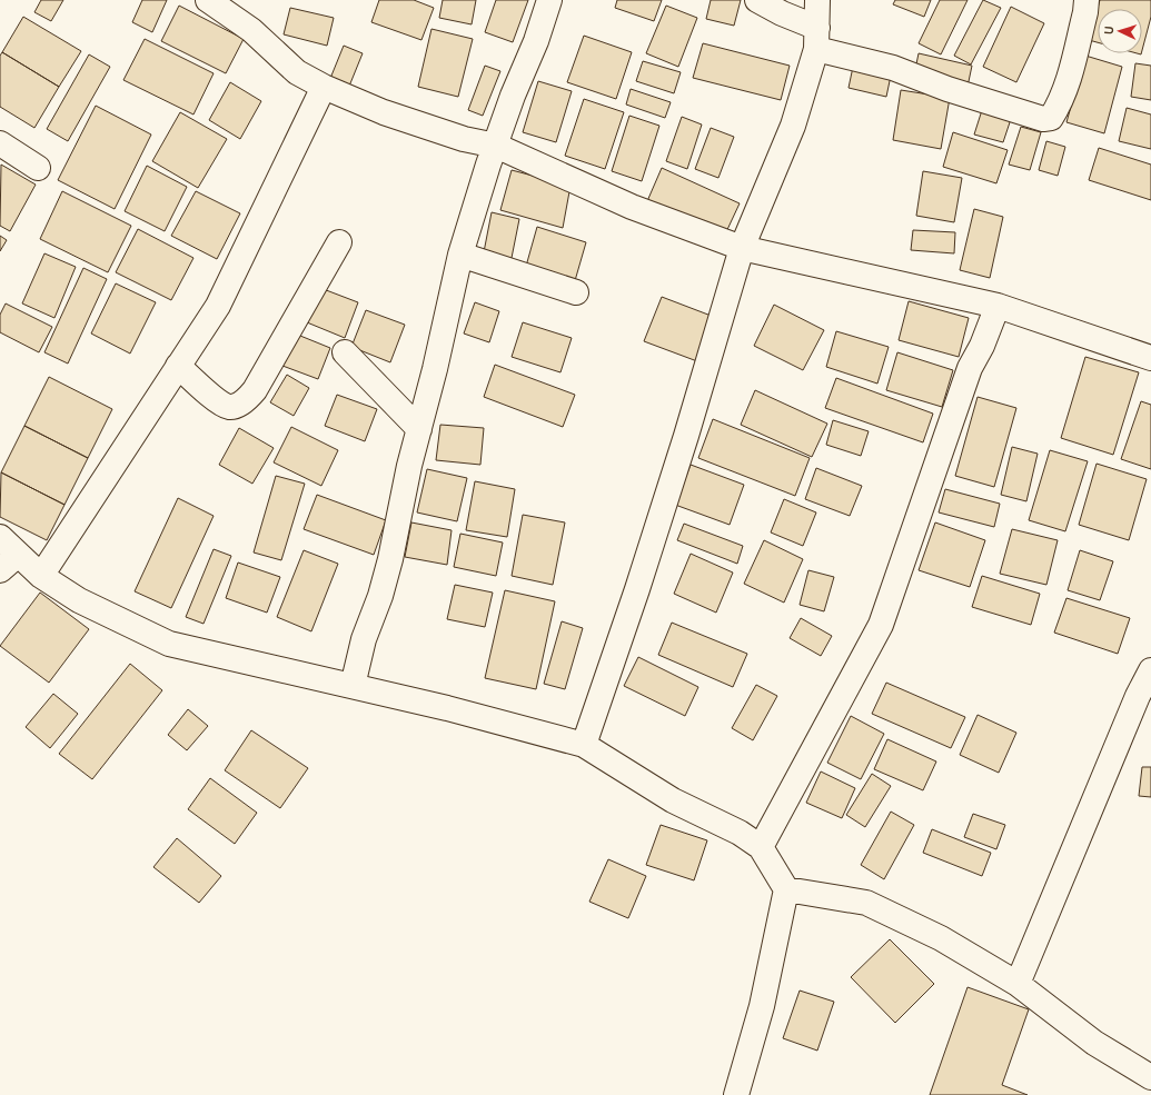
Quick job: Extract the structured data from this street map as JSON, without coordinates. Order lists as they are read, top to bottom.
{
  "north": "left"
}
